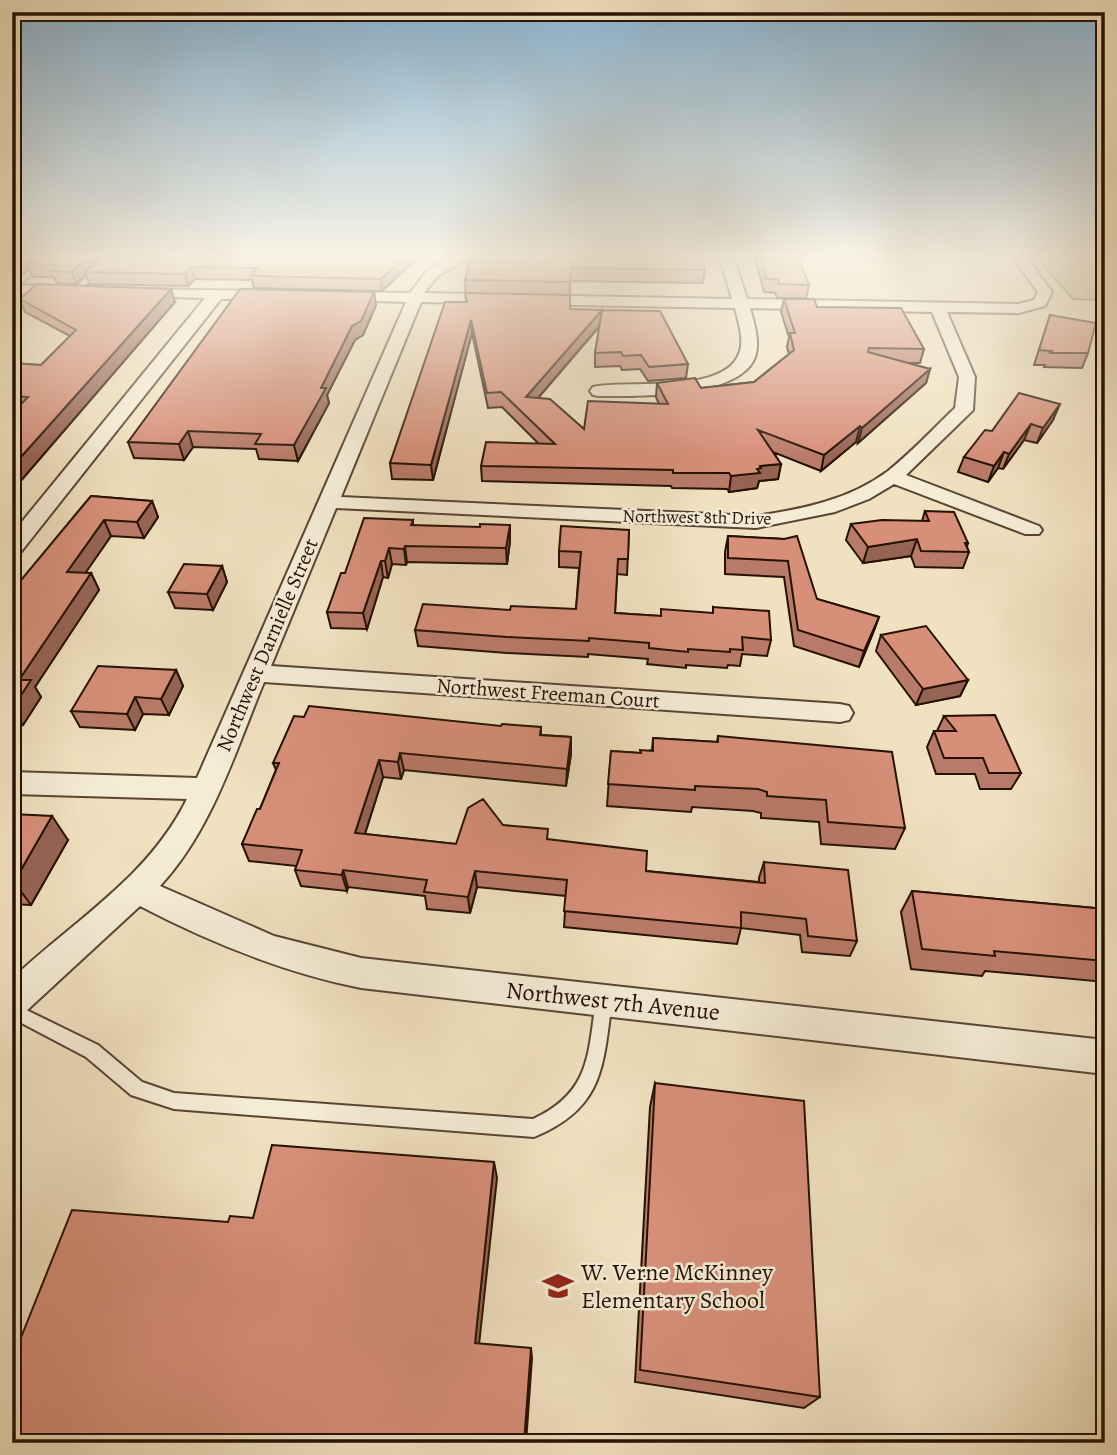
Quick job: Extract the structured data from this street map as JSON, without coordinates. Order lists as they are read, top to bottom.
{
  "streets": {
    "street": [
      "Northwest 8th Drive",
      "Northwest Darnielle Street",
      "Northwest Freeman Court",
      "Northwest 7th Avenue"
    ]
  },
  "crossings": [
    ["Northwest 8th Drive", "Northwest Darnielle Street"],
    ["Northwest Darnielle Street", "Northwest Freeman Court"],
    ["Northwest Darnielle Street", "Northwest 7th Avenue"]
  ],
  "places": {
    "school or university": ["W. Verne McKinney Elementary School"]
  }
}
